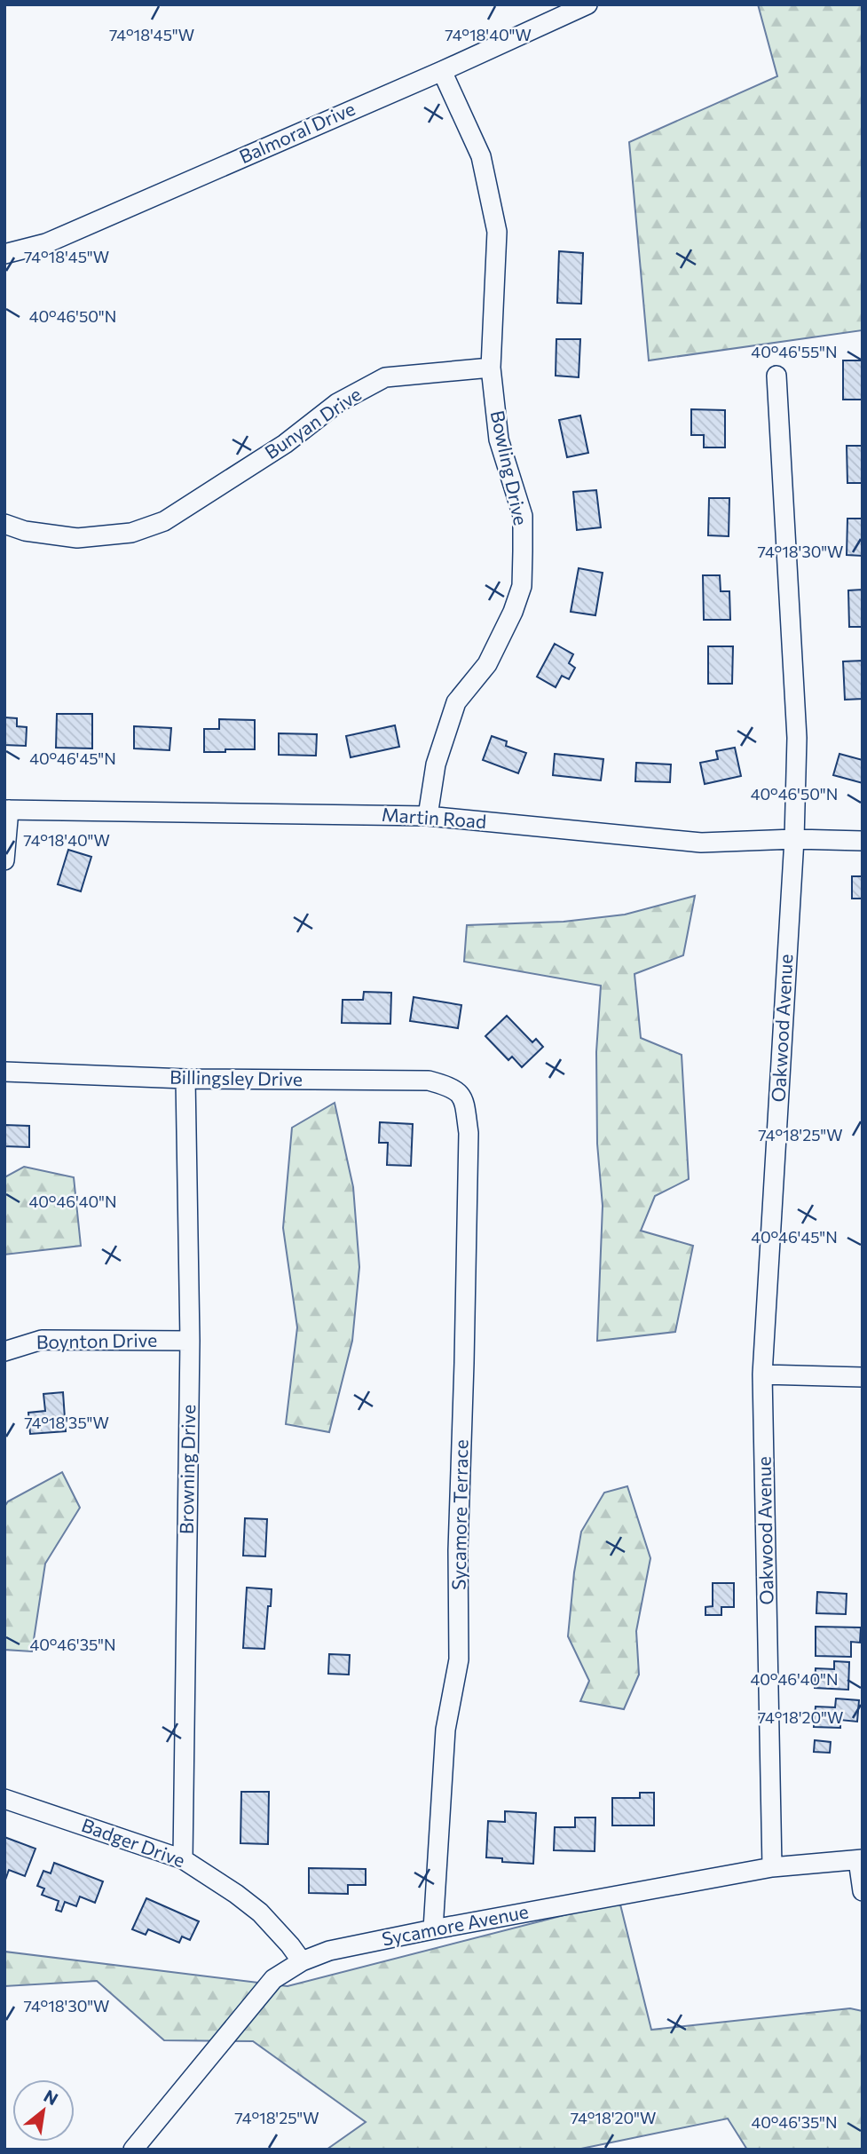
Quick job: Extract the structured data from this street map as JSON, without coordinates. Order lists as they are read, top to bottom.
{
  "streets": {
    "street": [
      "Balmoral Drive",
      "Bunyan Drive",
      "Bowling Drive",
      "Martin Road",
      "Oakwood Avenue",
      "Billingsley Drive",
      "Boynton Drive",
      "Browning Drive",
      "Sycamore Terrace",
      "Badger Drive",
      "Sycamore Avenue"
    ]
  },
  "crossings": [
    ["Balmoral Drive", "Bowling Drive"],
    ["Bunyan Drive", "Bowling Drive"],
    ["Bowling Drive", "Martin Road"],
    ["Martin Road", "Oakwood Avenue"],
    ["Oakwood Avenue", "Sycamore Avenue"],
    ["Billingsley Drive", "Browning Drive"],
    ["Billingsley Drive", "Sycamore Terrace"],
    ["Boynton Drive", "Browning Drive"],
    ["Browning Drive", "Badger Drive"],
    ["Sycamore Terrace", "Sycamore Avenue"],
    ["Badger Drive", "Sycamore Avenue"]
  ],
  "north": "top right",
  "coordinates": [
    "74°18'45\"W",
    "74°18'40\"W",
    "40°46'50\"N",
    "40°46'55\"N",
    "74°18'30\"W",
    "40°46'45\"N",
    "74°18'25\"W",
    "40°46'40\"N",
    "74°18'35\"W",
    "40°46'35\"N",
    "74°18'20\"W"
  ]
}
